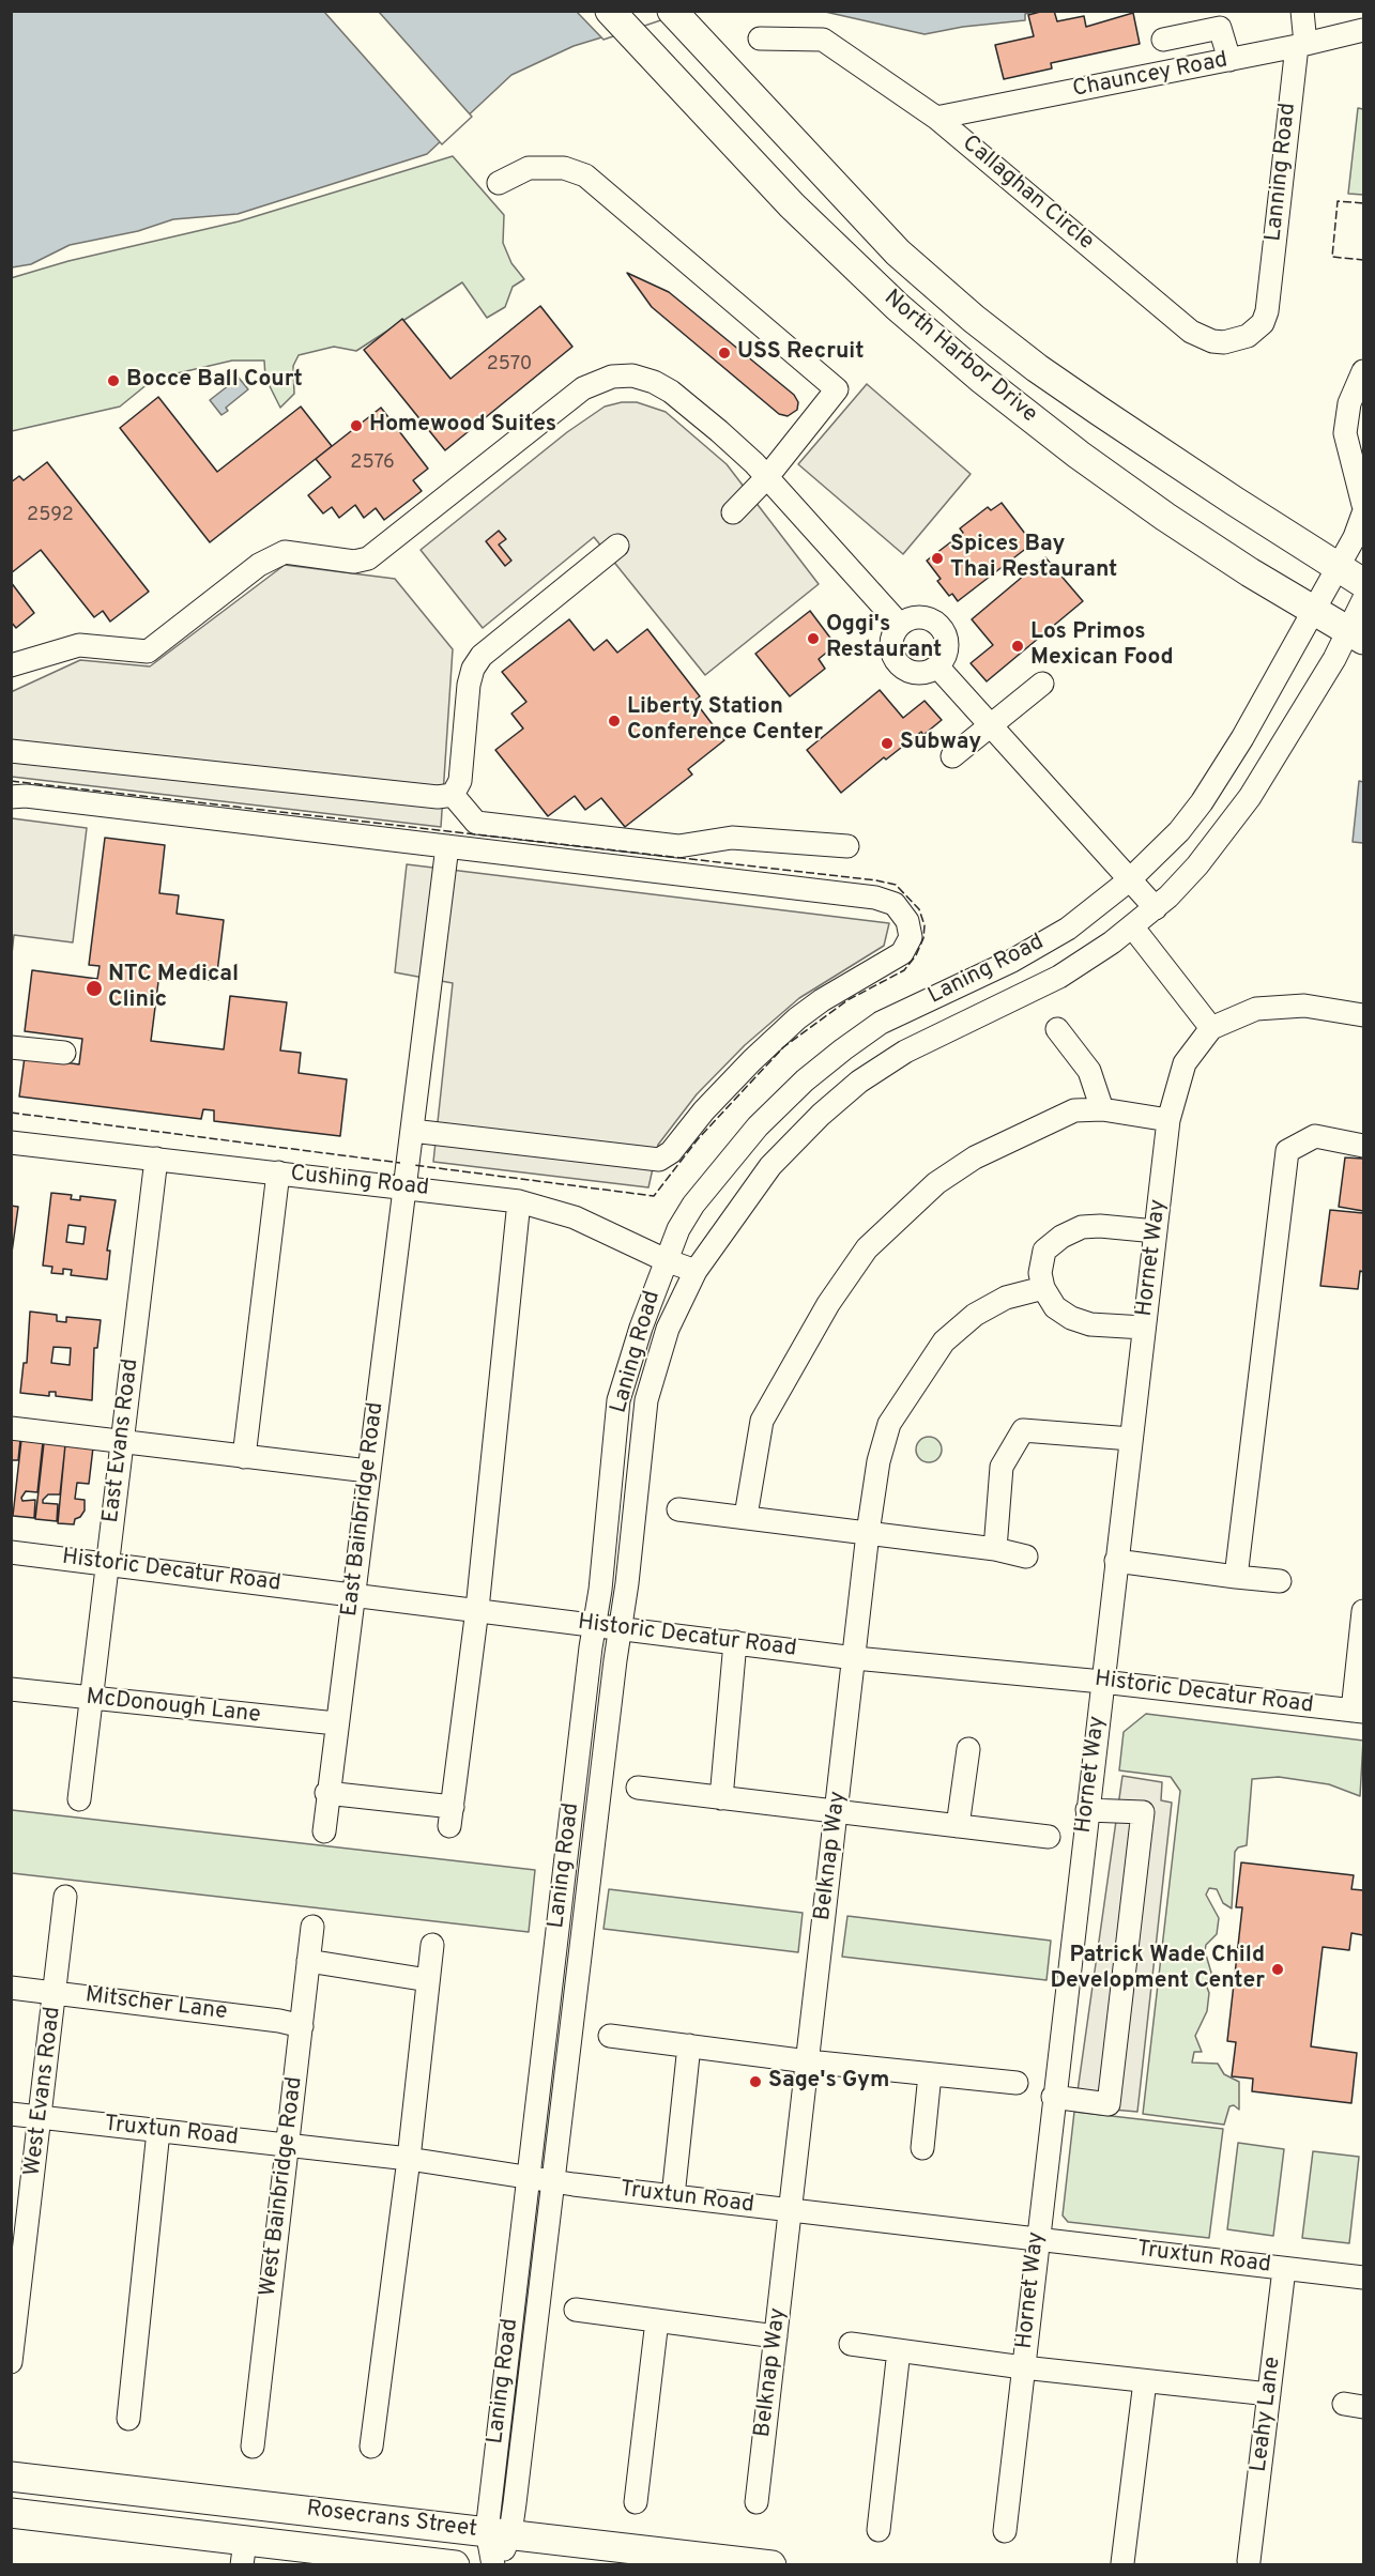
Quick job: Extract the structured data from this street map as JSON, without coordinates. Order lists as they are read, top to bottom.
{
  "streets": {
    "main road": ["North Harbor Drive", "Rosecrans Street"],
    "street": [
      "Chauncey Road",
      "Lanning Road",
      "Callaghan Circle",
      "Laning Road",
      "Cushing Road",
      "Hornet Way",
      "East Evans Road",
      "East Bainbridge Road",
      "Historic Decatur Road",
      "McDonough Lane",
      "Belknap Way",
      "Mitscher Lane",
      "West Evans Road",
      "Truxtun Road",
      "West Bainbridge Road",
      "Leahy Lane"
    ]
  },
  "crossings": [
    ["Chauncey Road", "Lanning Road"],
    ["Chauncey Road", "Callaghan Circle"],
    ["Lanning Road", "Callaghan Circle"],
    ["North Harbor Drive", "Laning Road"],
    ["Laning Road", "Cushing Road"],
    ["Laning Road", "Historic Decatur Road"],
    ["Laning Road", "Truxtun Road"],
    ["Laning Road", "Rosecrans Street"],
    ["Cushing Road", "East Evans Road"],
    ["Cushing Road", "East Bainbridge Road"],
    ["Hornet Way", "Historic Decatur Road"],
    ["Hornet Way", "Belknap Way"],
    ["Hornet Way", "Truxtun Road"],
    ["East Evans Road", "Historic Decatur Road"],
    ["East Evans Road", "McDonough Lane"],
    ["East Bainbridge Road", "Historic Decatur Road"],
    ["East Bainbridge Road", "McDonough Lane"],
    ["Historic Decatur Road", "Belknap Way"],
    ["Belknap Way", "Truxtun Road"],
    ["Mitscher Lane", "West Evans Road"],
    ["Mitscher Lane", "West Bainbridge Road"],
    ["West Evans Road", "Truxtun Road"],
    ["Truxtun Road", "West Bainbridge Road"],
    ["Truxtun Road", "Leahy Lane"]
  ],
  "places": [
    "USS Recruit",
    "Bocce Ball Court",
    "Homewood Suites",
    "Spices Bay Thai Restaurant",
    "Oggi's Restaurant",
    "Los Primos Mexican Food",
    "Liberty Station Conference Center",
    "Subway",
    "NTC Medical Clinic",
    "Patrick Wade Child Development Center",
    "Sage's Gym"
  ],
  "house_numbers": ["2570", "2576", "2592"]
}
